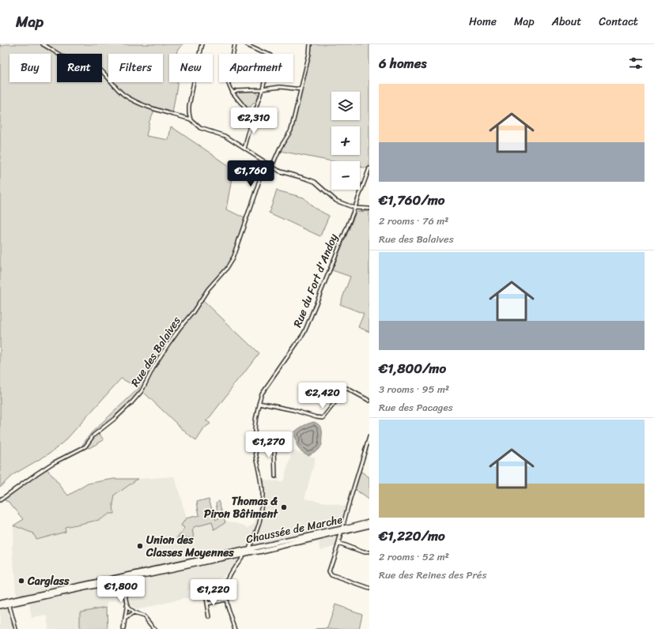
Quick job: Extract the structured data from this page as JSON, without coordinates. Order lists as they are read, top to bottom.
{
  "streets": {
    "main road": ["Chaussée de Marche"],
    "street": ["Rue du Fort d'Andoy", "Rue des Balaives"]
  },
  "crossings": [
    ["Rue du Fort d'Andoy", "Chaussée de Marche"]
  ],
  "places": ["Thomas & Piron Bâtiment", "Union des Classes Moyennes", "Carglass"],
  "page": {
    "header": "Map",
    "nav": [
      "Home",
      "Map",
      "About",
      "Contact"
    ],
    "heading": "6 homes",
    "chip": [
      "Buy",
      "Rent",
      "Filters",
      "New",
      "Apartment"
    ],
    "list": [
      {
        "name": "€1,760/mo",
        "note": "2 rooms · 76 m² · Rue des Balaives"
      },
      {
        "name": "€1,800/mo",
        "note": "3 rooms · 95 m² · Rue des Pacages"
      },
      {
        "name": "€1,220/mo",
        "note": "2 rooms · 52 m² · Rue des Reines des Prés"
      }
    ],
    "map_buttons": ["+", "−"],
    "price": [
      "€2,310",
      "€1,760",
      "€2,420",
      "€1,270",
      "€1,800",
      "€1,220"
    ]
  }
}
